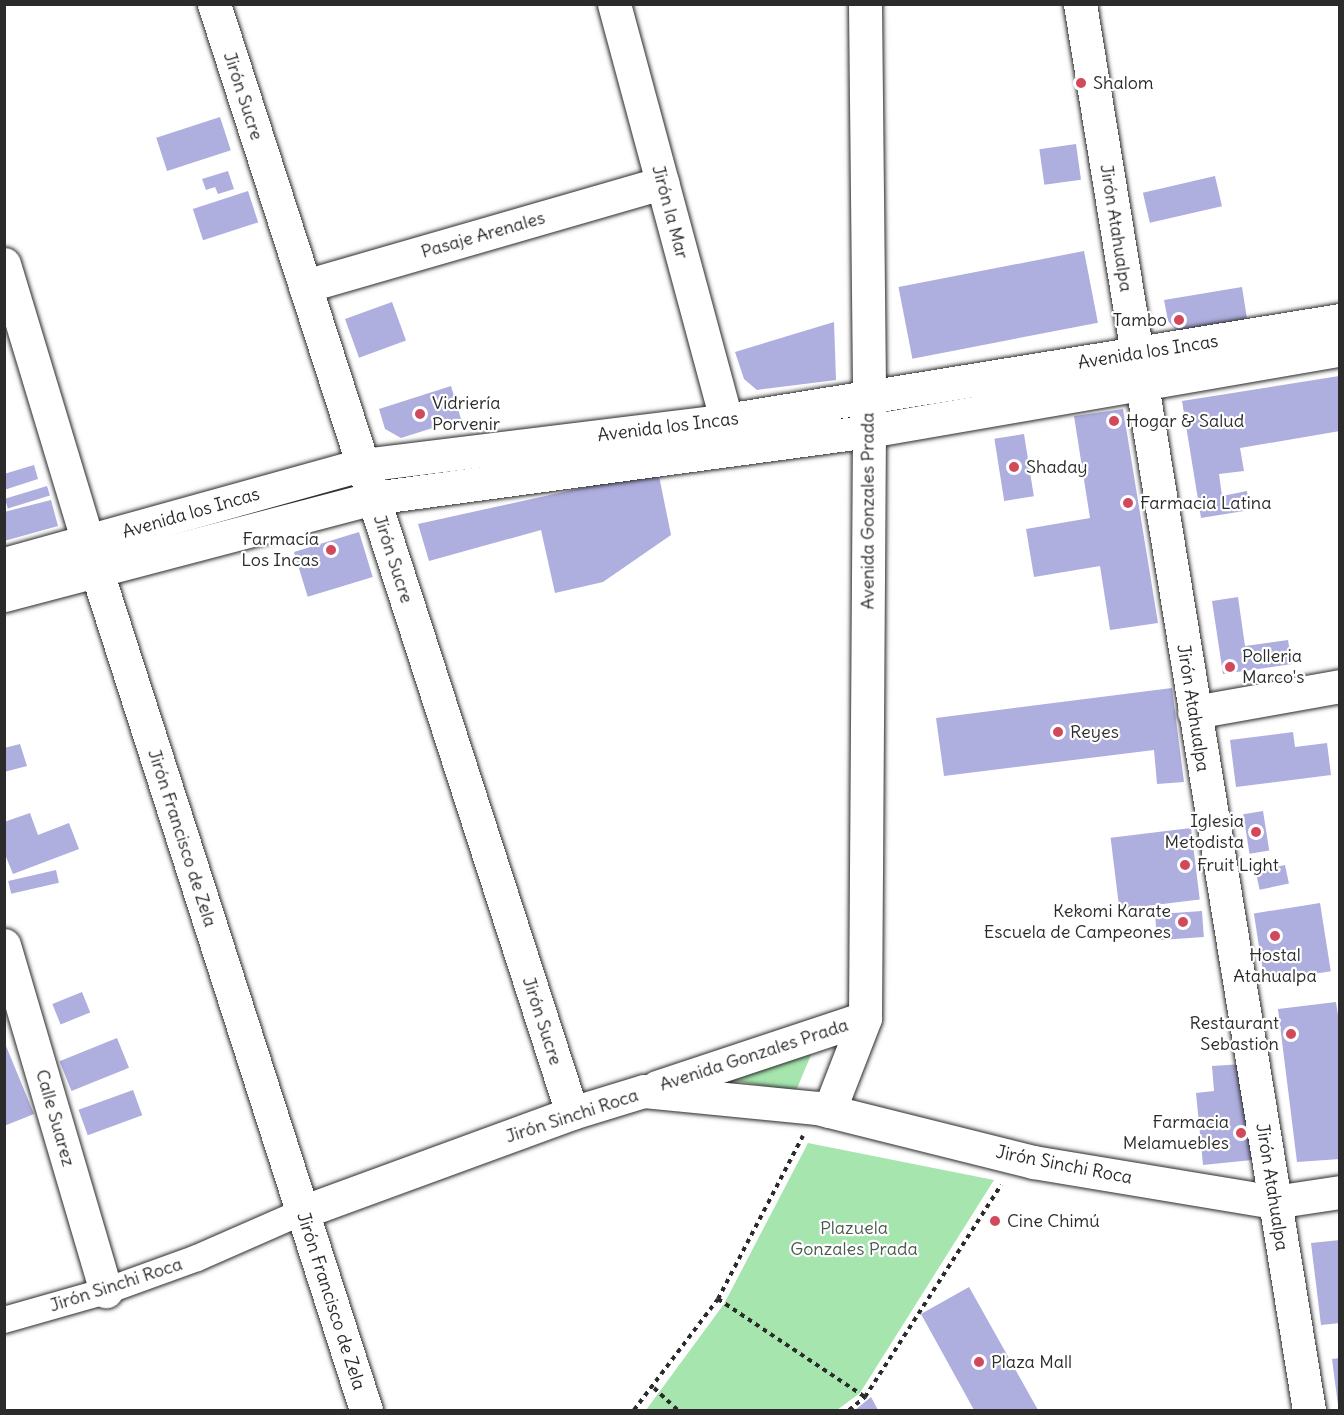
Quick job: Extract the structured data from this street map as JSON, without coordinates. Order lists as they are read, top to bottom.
{
  "streets": {
    "street": [
      "Jirón Sucre",
      "Jirón la Mar",
      "Jirón Atahualpa",
      "Pasaje Arenales",
      "Avenida los Incas",
      "Avenida Gonzales Prada",
      "Jirón Francisco de Zela",
      "Jirón Sinchi Roca",
      "Calle Suarez"
    ]
  },
  "crossings": [
    ["Jirón Sucre", "Pasaje Arenales"],
    ["Jirón Sucre", "Avenida los Incas"],
    ["Jirón Sucre", "Jirón Sinchi Roca"],
    ["Jirón la Mar", "Pasaje Arenales"],
    ["Jirón la Mar", "Avenida los Incas"],
    ["Jirón Atahualpa", "Avenida los Incas"],
    ["Jirón Atahualpa", "Jirón Sinchi Roca"],
    ["Avenida los Incas", "Avenida Gonzales Prada"],
    ["Avenida los Incas", "Jirón Francisco de Zela"],
    ["Avenida Gonzales Prada", "Jirón Sinchi Roca"],
    ["Jirón Francisco de Zela", "Jirón Sinchi Roca"],
    ["Jirón Sinchi Roca", "Calle Suarez"]
  ],
  "parks": ["Plazuela Gonzales Prada"],
  "places": [
    "Shalom",
    "Tambo",
    "Vidriería Porvenir",
    "Hogar & Salud",
    "Shaday",
    "Farmacia Latina",
    "Farmacía Los Incas",
    "Polleria Marco's",
    "Reyes",
    "Iglesia Metodista",
    "Fruit Light",
    "Kekomi Karate Escuela de Campeones",
    "Hostal Atahualpa",
    "Restaurant Sebastion",
    "Farmacia Melamuebles",
    "Cine Chimú",
    "Plaza Mall"
  ]
}
